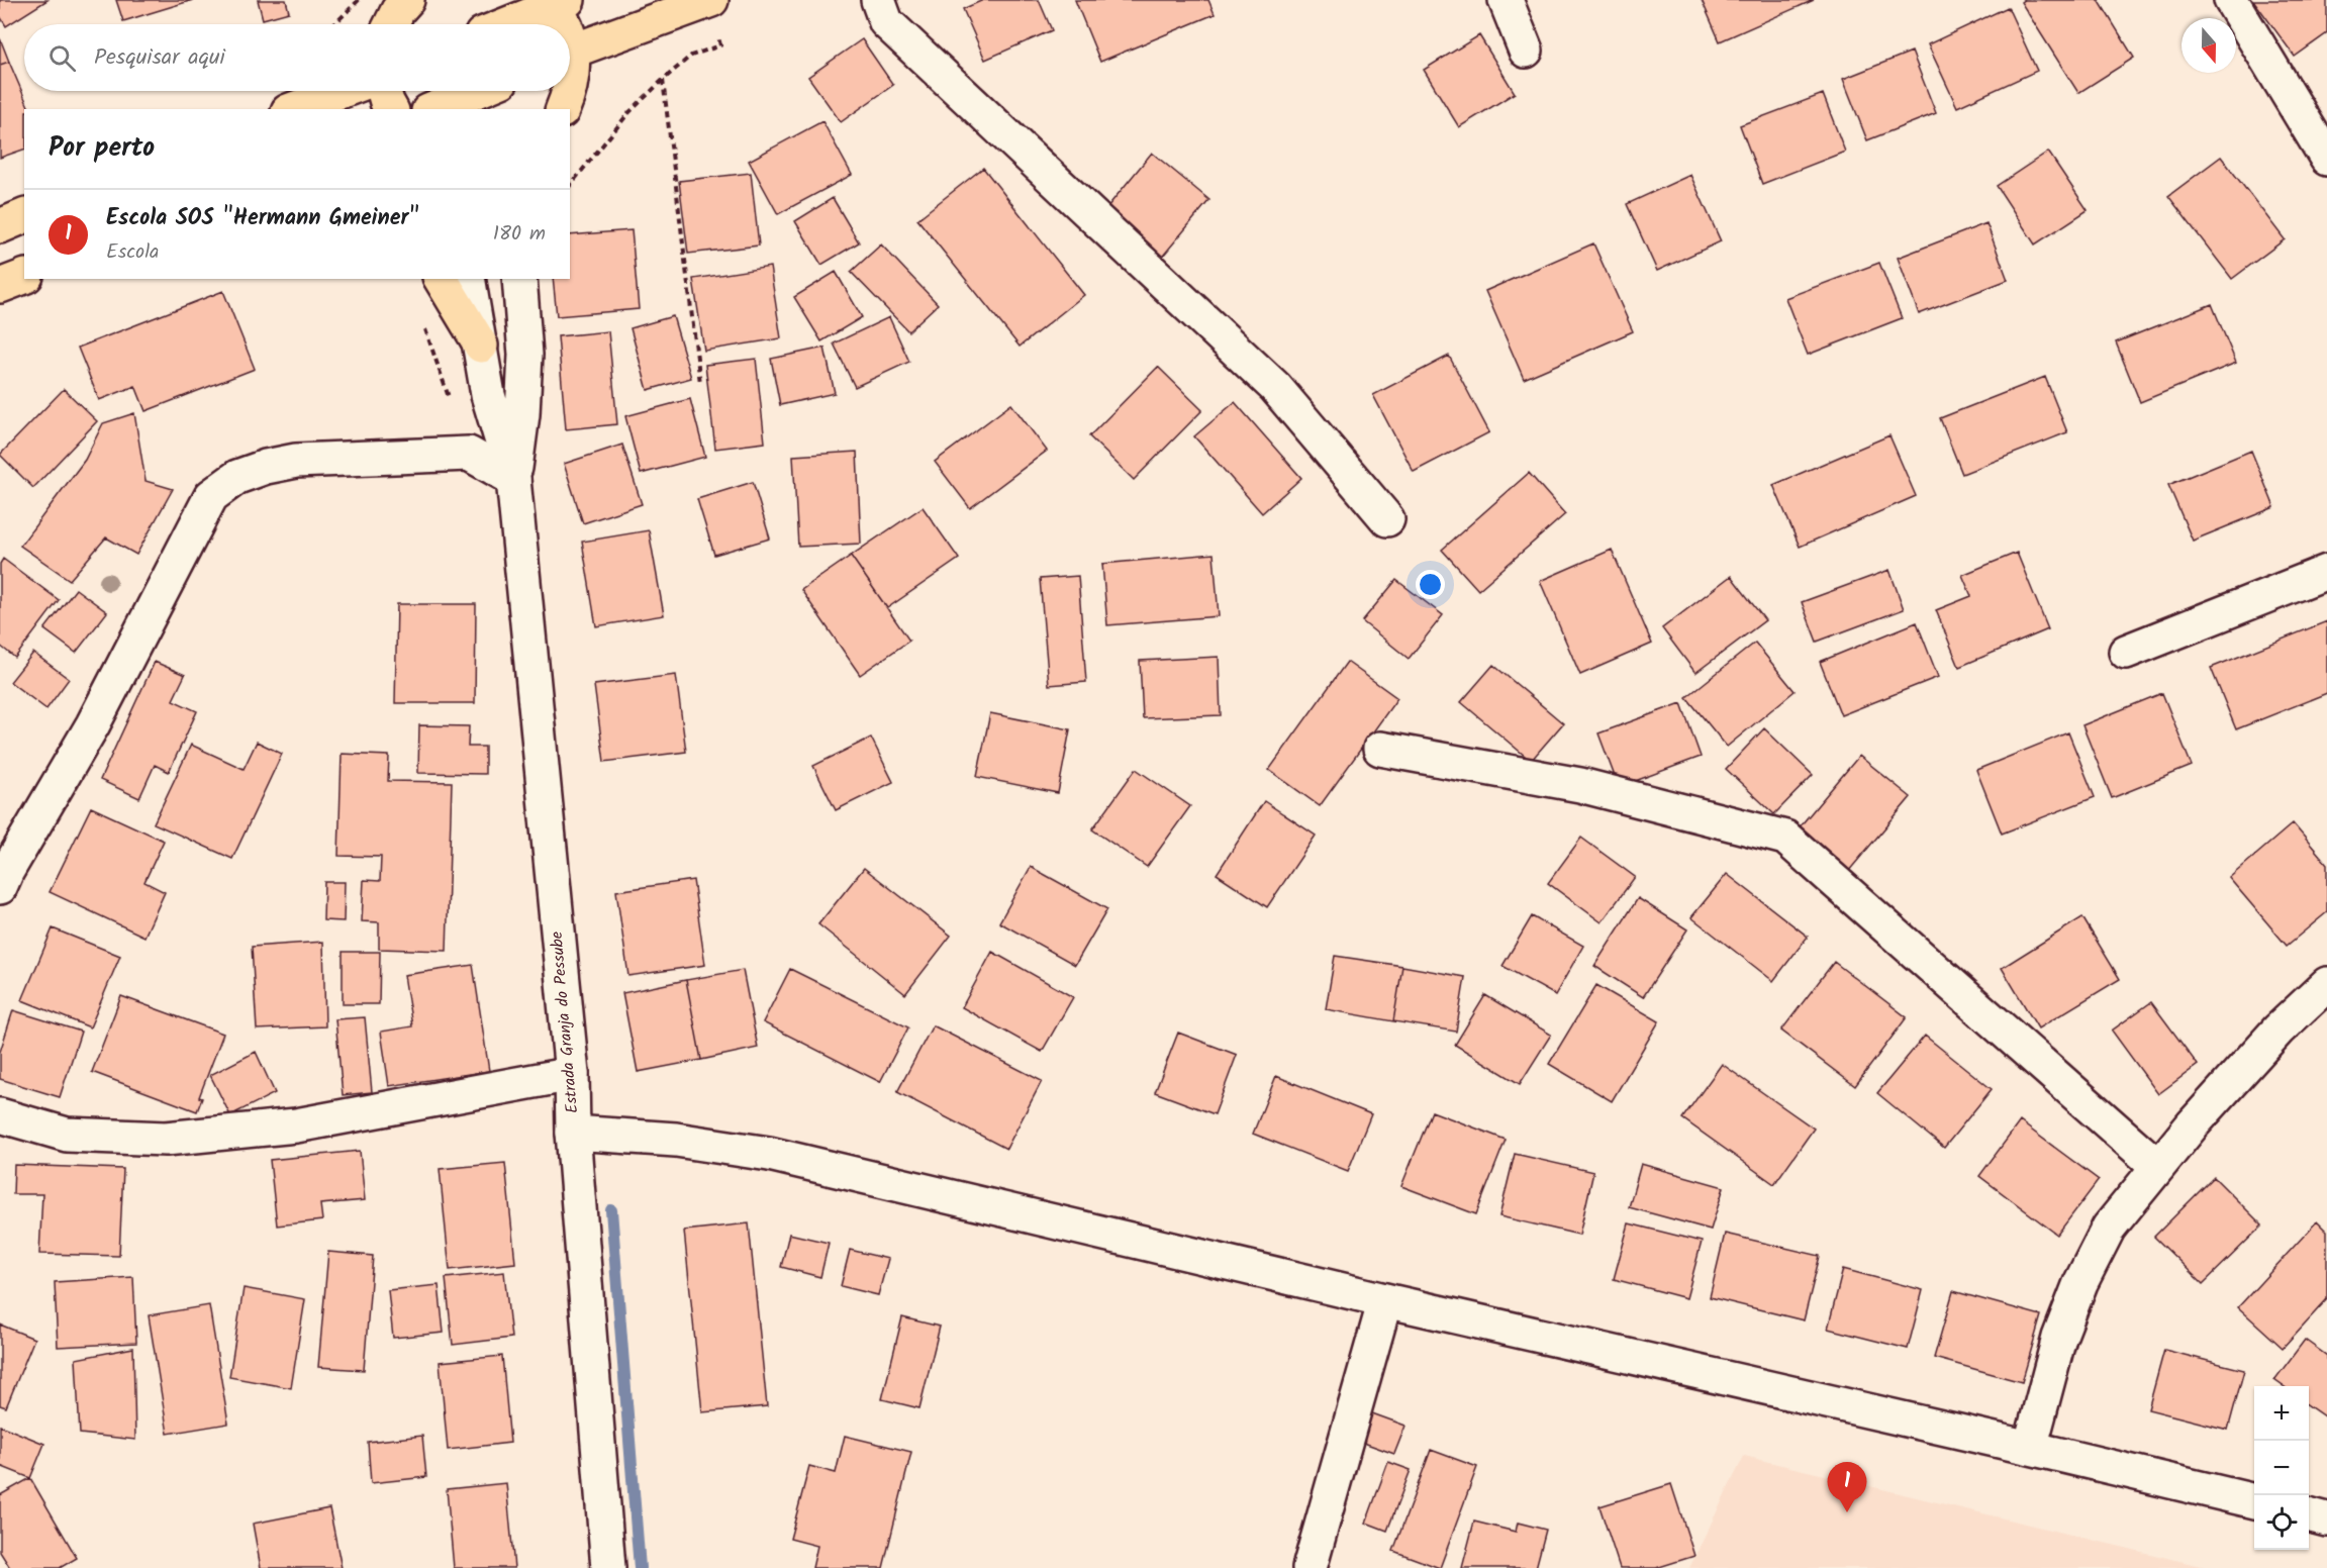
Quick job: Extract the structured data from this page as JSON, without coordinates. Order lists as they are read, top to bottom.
{
  "streets": {
    "street": ["Estrada Granja do Pessube"]
  },
  "north": "bottom",
  "page": {
    "search": "Pesquisar aqui",
    "heading": "Por perto",
    "list": [
      {
        "mark": "1",
        "name": "Escola SOS \"Hermann Gmeiner\"",
        "note": "Escola",
        "value": "180 m"
      }
    ],
    "map_buttons": ["+", "−"],
    "pins": "1"
  }
}
